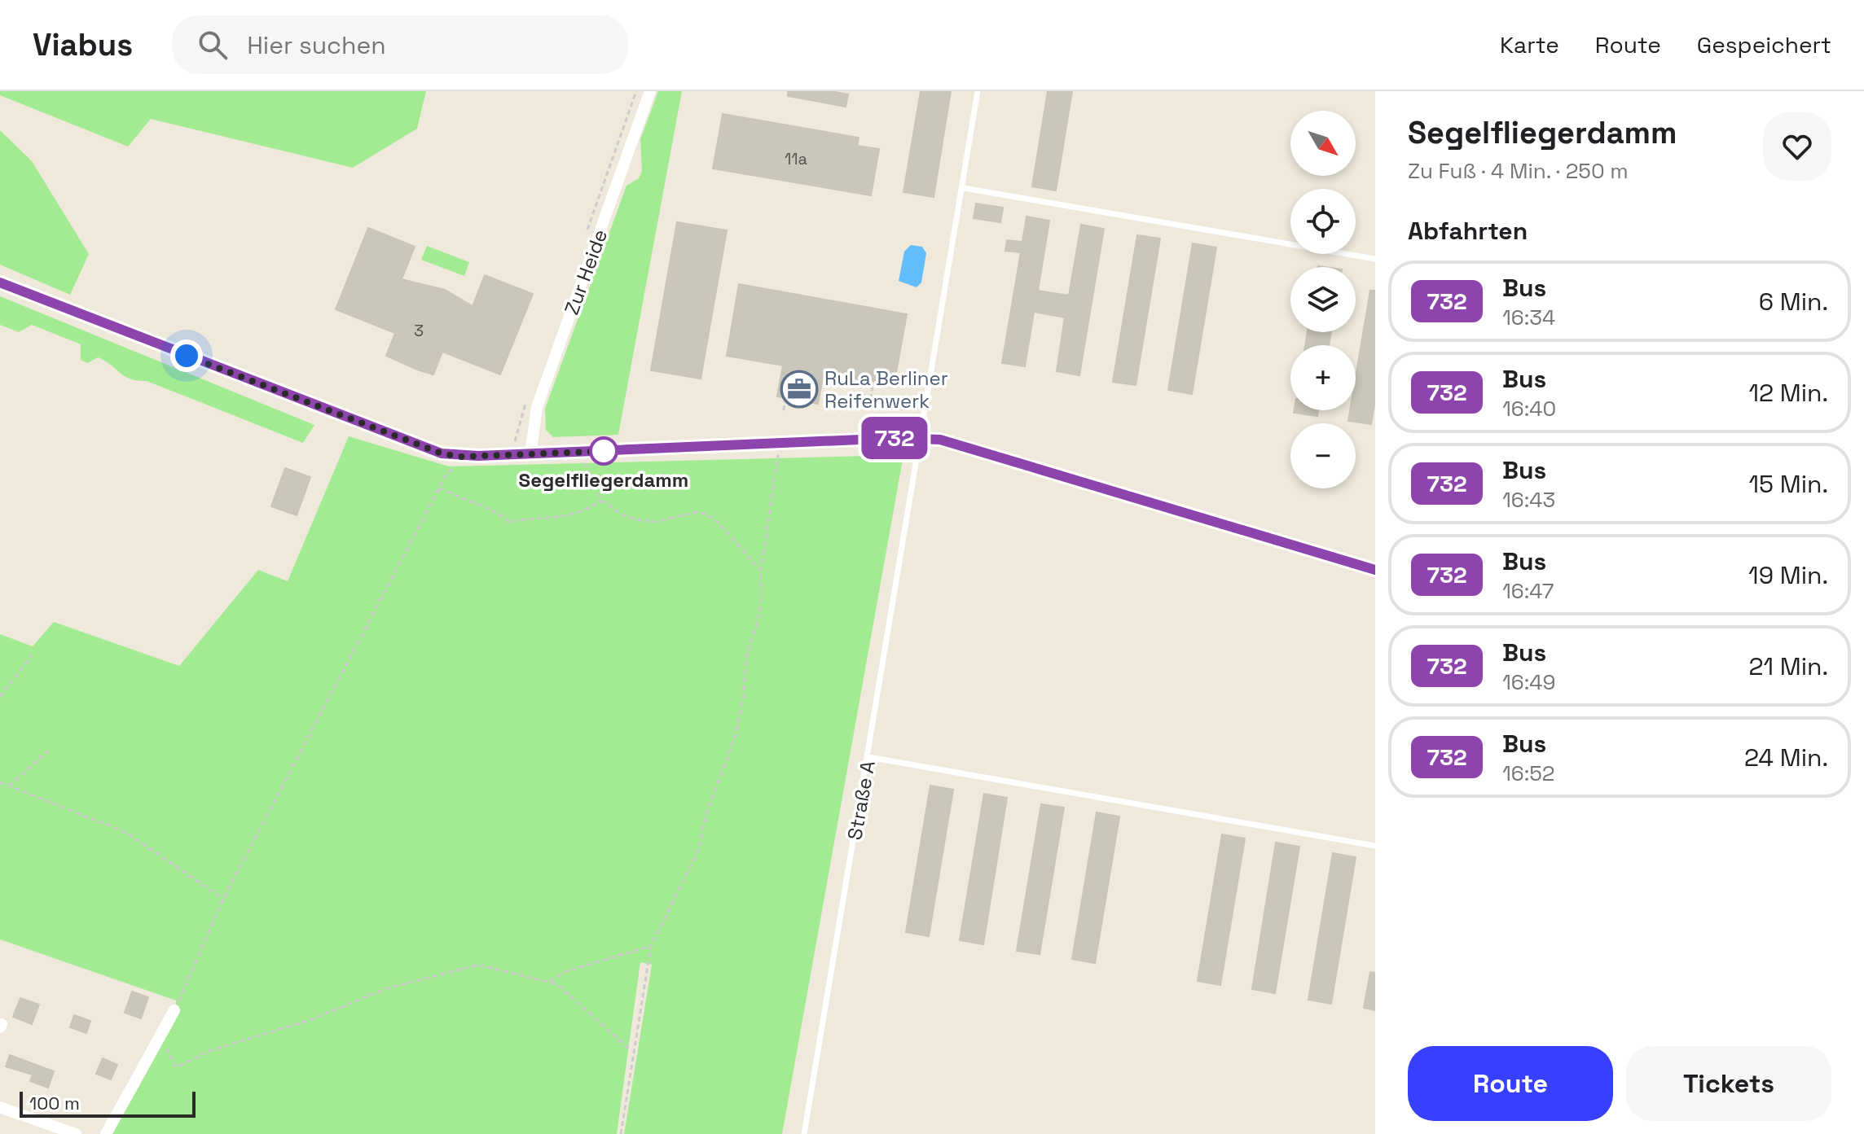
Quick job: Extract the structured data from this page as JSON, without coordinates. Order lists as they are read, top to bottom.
{
  "streets": {
    "street": ["Zur Heide"],
    "lane": ["Straße A"]
  },
  "places": {
    "office": ["RuLa Berliner Reifenwerk"],
    "other": ["Segelfliegerdamm"]
  },
  "lines": ["bus line 732"],
  "house_numbers": ["11a", "3"],
  "scale_bar": "100 m",
  "north": "bottom right",
  "page": {
    "header": "Viabus",
    "search": "Hier suchen",
    "nav": ["Karte", "Route", "Gespeichert"],
    "on_map": "732",
    "heading": [
      ["Segelfliegerdamm", "Zu Fuß · 4 Min. · 250 m"],
      "Abfahrten"
    ],
    "map_buttons": ["+", "−"],
    "list": [
      {
        "mark": "732",
        "name": "Bus",
        "note": "16:34",
        "value": "6 Min."
      },
      {
        "mark": "732",
        "name": "Bus",
        "note": "16:40",
        "value": "12 Min."
      },
      {
        "mark": "732",
        "name": "Bus",
        "note": "16:43",
        "value": "15 Min."
      },
      {
        "mark": "732",
        "name": "Bus",
        "note": "16:47",
        "value": "19 Min."
      },
      {
        "mark": "732",
        "name": "Bus",
        "note": "16:49",
        "value": "21 Min."
      },
      {
        "mark": "732",
        "name": "Bus",
        "note": "16:52",
        "value": "24 Min."
      }
    ],
    "buttons": ["Route", "Tickets"],
    "scale": "100 m"
  }
}
